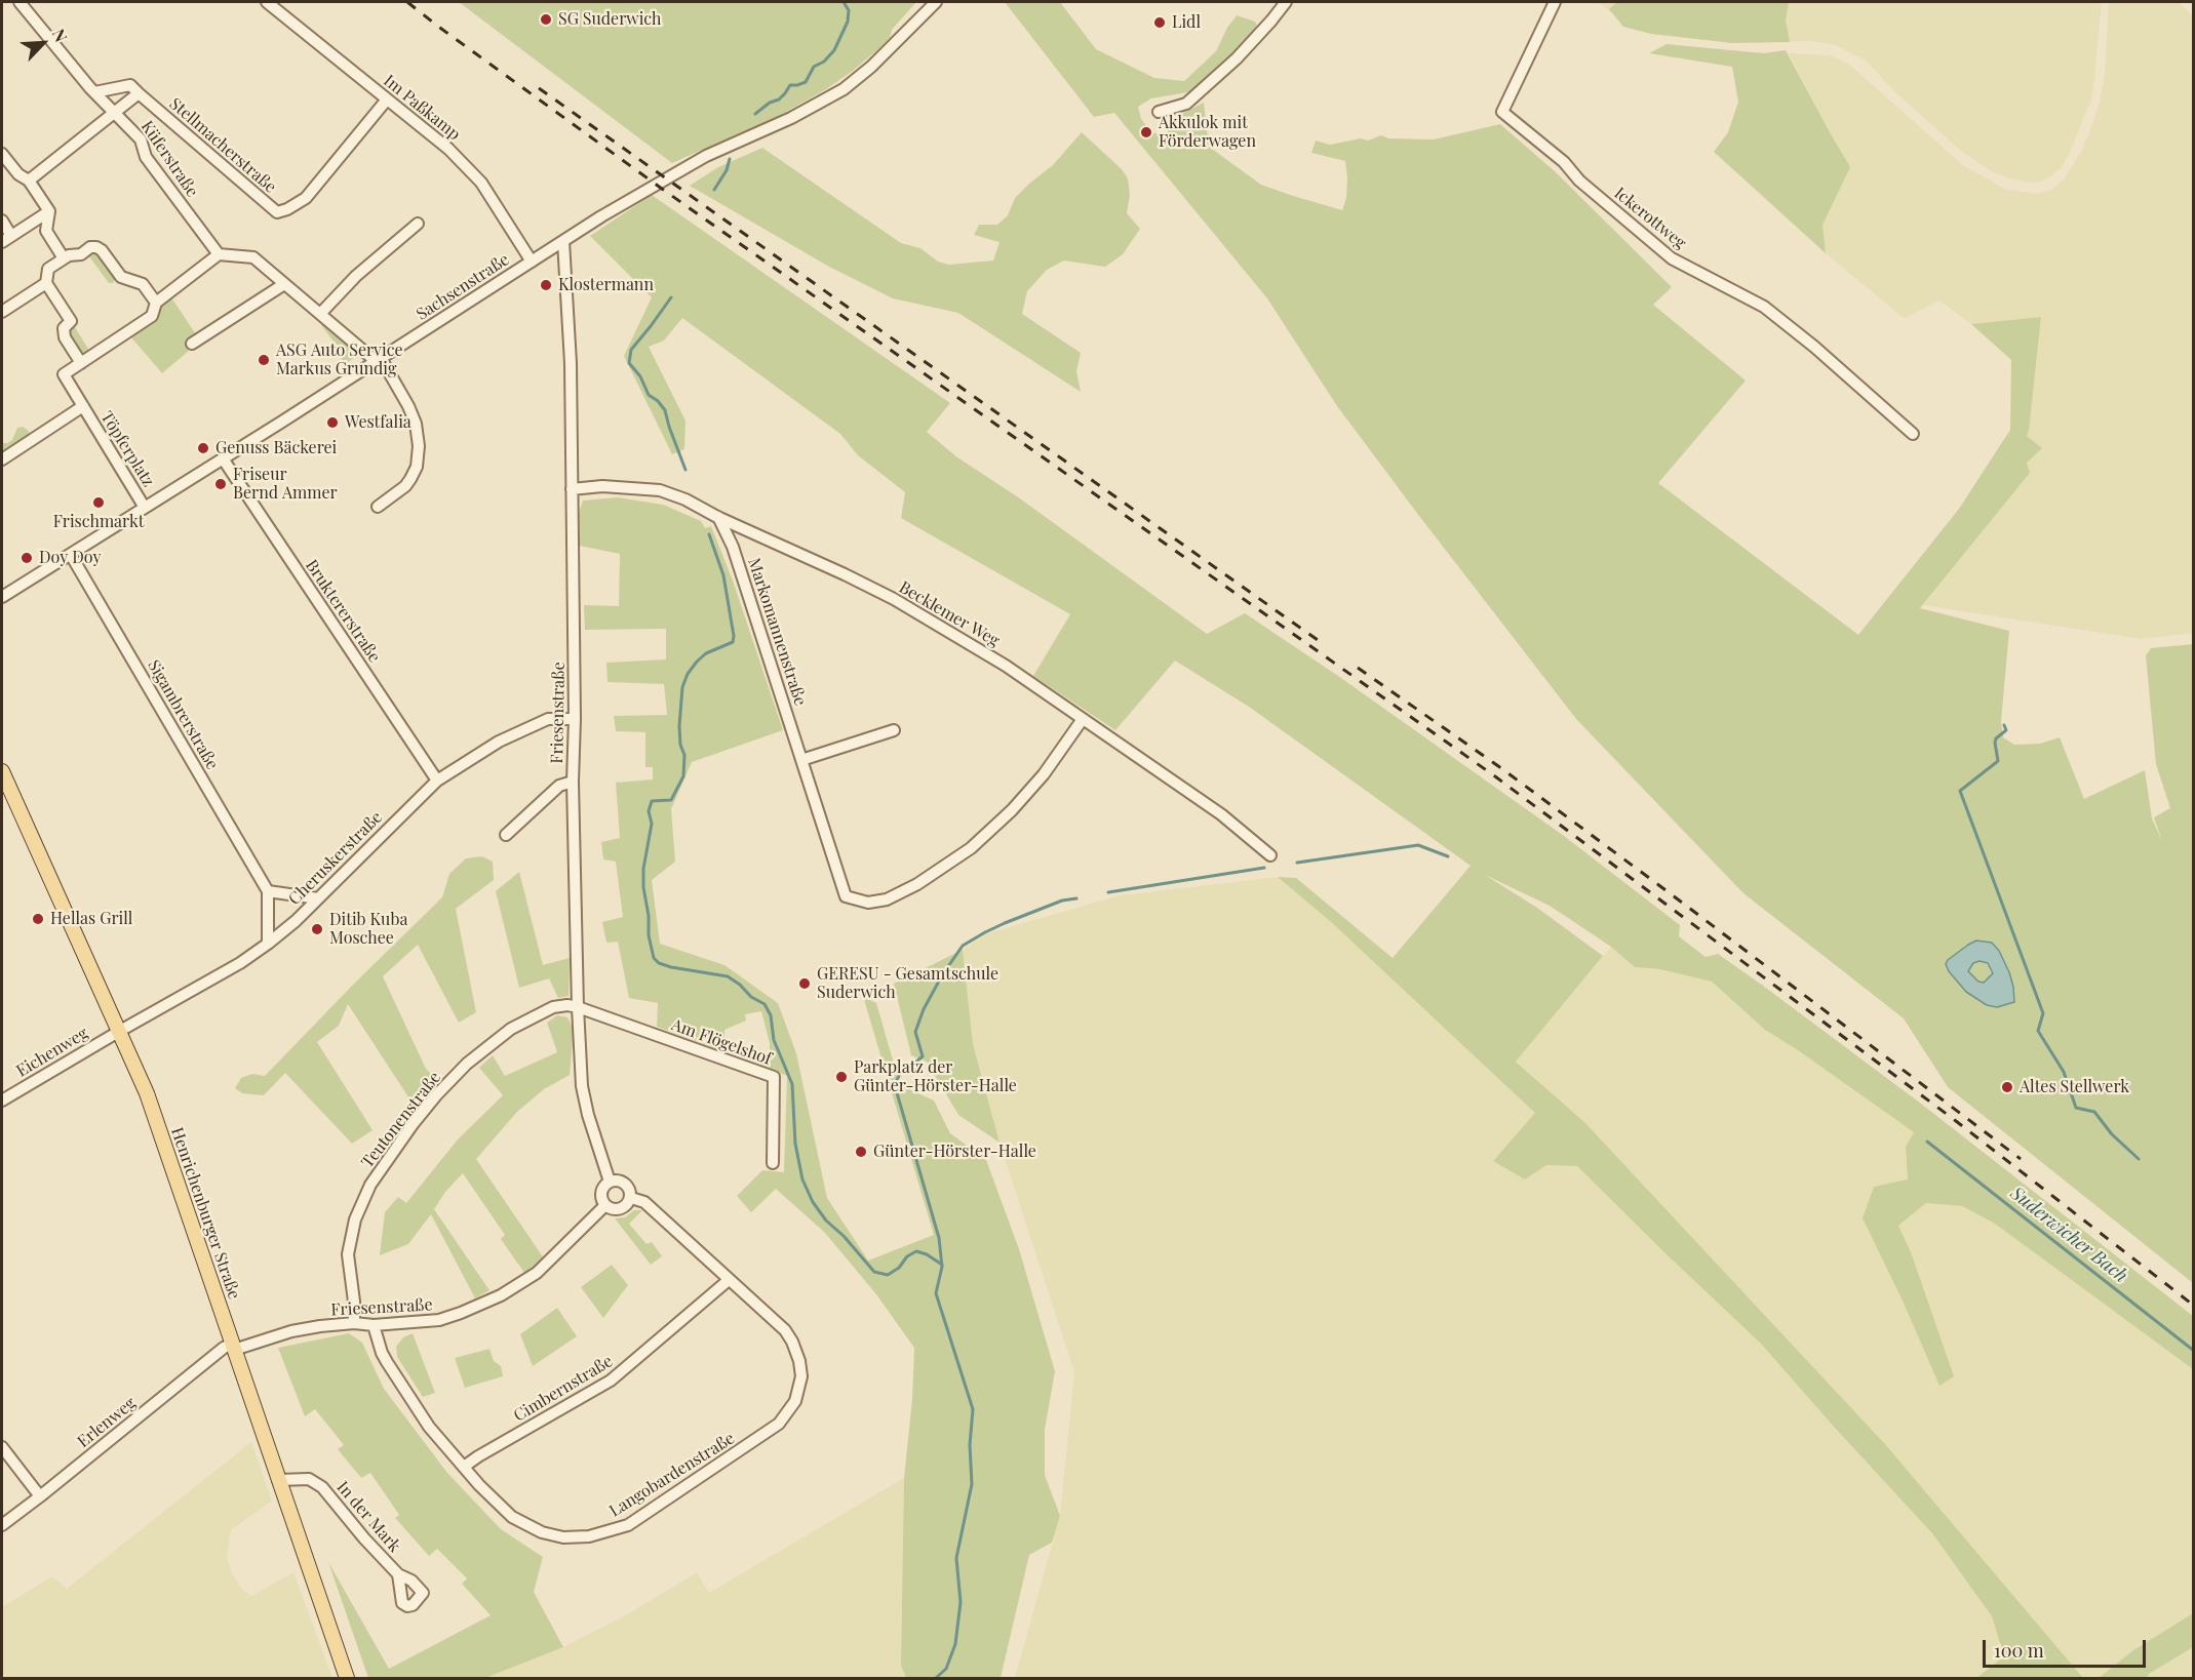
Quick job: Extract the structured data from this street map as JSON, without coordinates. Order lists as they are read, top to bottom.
{
  "streets": {
    "main road": ["Henrichenburger Straße"],
    "street": [
      "Im Paßkamp",
      "Stellmacherstraße",
      "Küferstraße",
      "Ickerottweg",
      "Sachsenstraße",
      "Töpferplatz",
      "Bruktererstraße",
      "Becklemer Weg",
      "Markomannenstraße",
      "Friesenstraße",
      "Sigambrerstraße",
      "Cheruskerstraße",
      "Am Flögelshof",
      "Eichenweg",
      "Teutonenstraße",
      "Cimbernstraße",
      "Erlenweg",
      "Langobardenstraße",
      "In der Mark"
    ]
  },
  "crossings": [
    ["Im Paßkamp", "Stellmacherstraße"],
    ["Im Paßkamp", "Sachsenstraße"],
    ["Sachsenstraße", "Töpferplatz"],
    ["Sachsenstraße", "Bruktererstraße"],
    ["Sachsenstraße", "Friesenstraße"],
    ["Sachsenstraße", "Sigambrerstraße"],
    ["Bruktererstraße", "Cheruskerstraße"],
    ["Becklemer Weg", "Markomannenstraße"],
    ["Becklemer Weg", "Friesenstraße"],
    ["Friesenstraße", "Cheruskerstraße"],
    ["Friesenstraße", "Am Flögelshof"],
    ["Friesenstraße", "Teutonenstraße"],
    ["Friesenstraße", "Henrichenburger Straße"],
    ["Friesenstraße", "Erlenweg"],
    ["Friesenstraße", "Langobardenstraße"],
    ["Cheruskerstraße", "Eichenweg"],
    ["Cheruskerstraße", "Henrichenburger Straße"],
    ["Am Flögelshof", "Teutonenstraße"],
    ["Eichenweg", "Henrichenburger Straße"],
    ["Henrichenburger Straße", "Erlenweg"],
    ["Henrichenburger Straße", "In der Mark"],
    ["Cimbernstraße", "Langobardenstraße"]
  ],
  "water": ["Suderwicher Bach"],
  "places": [
    "SG Suderwich",
    "Lidl",
    "Akkulok mit Förderwagen",
    "Klostermann",
    "ASG Auto Service Markus Grundig",
    "Westfalia",
    "Genuss Bäckerei",
    "Friseur Bernd Ammer",
    "Frischmarkt",
    "Doy Doy",
    "Hellas Grill",
    "Ditib Kuba Moschee",
    "GERESU - Gesamtschule Suderwich",
    "Parkplatz der Günter-Hörster-Halle",
    "Altes Stellwerk",
    "Günter-Hörster-Halle"
  ],
  "scale_bar": "100 m",
  "north": "top right"
}
